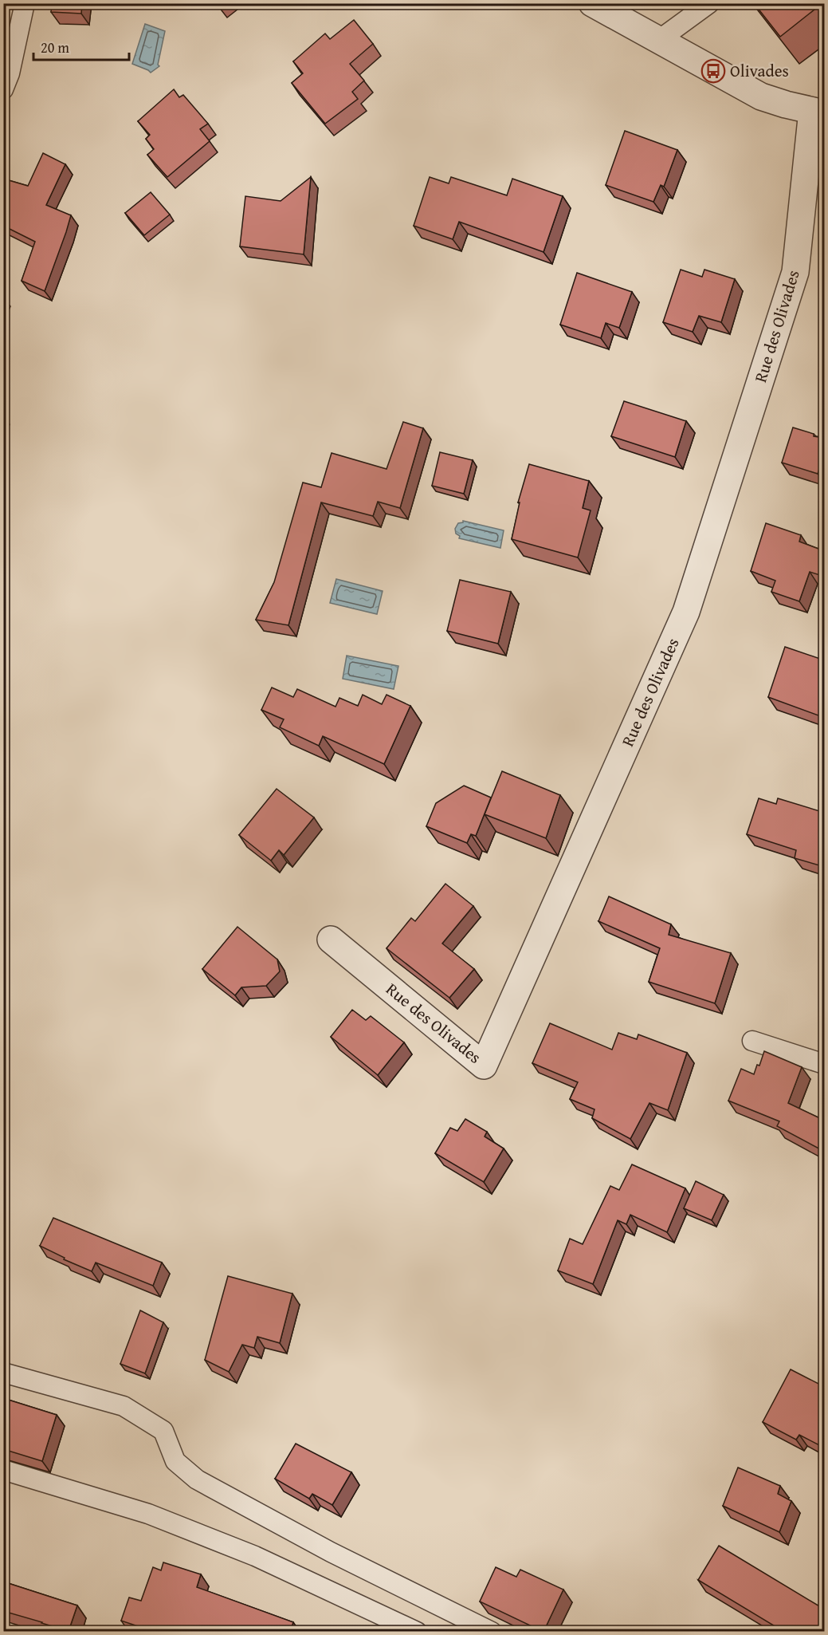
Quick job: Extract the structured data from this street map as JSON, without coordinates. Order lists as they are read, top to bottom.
{
  "streets": {
    "street": ["Rue des Olivades"]
  },
  "places": {
    "bus stop": ["Olivades"]
  },
  "scale_bar": "20 m"
}
